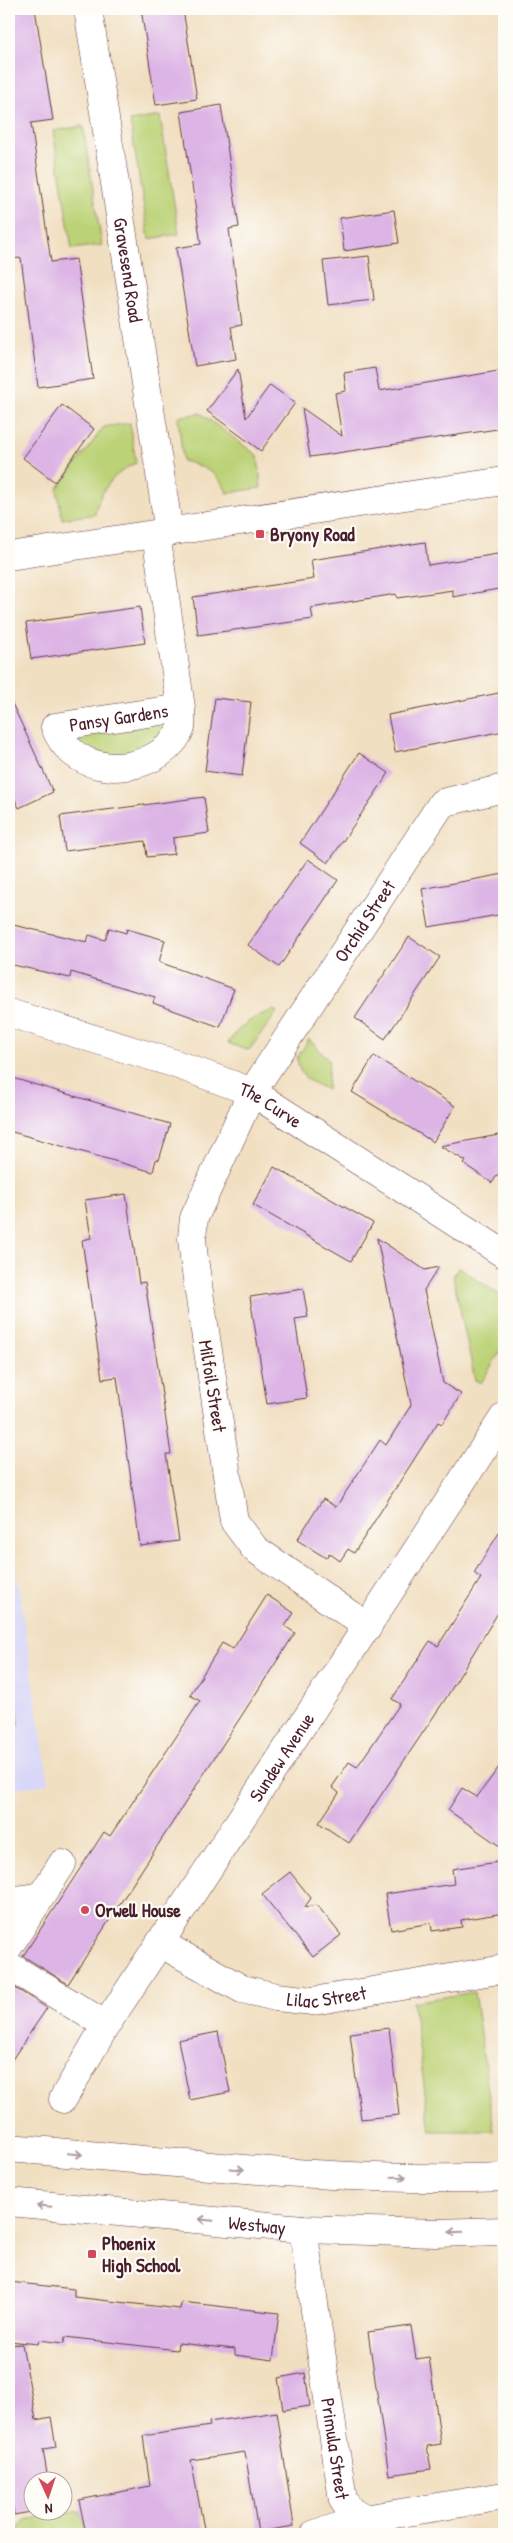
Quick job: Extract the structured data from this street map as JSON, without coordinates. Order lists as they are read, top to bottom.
{
  "streets": {
    "main road": [
      "Gravesend Road",
      "Pansy Gardens",
      "Orchid Street",
      "The Curve",
      "Milfoil Street",
      "Sundew Avenue",
      "Lilac Street",
      "Westway",
      "Primula Street"
    ]
  },
  "crossings": [
    ["Gravesend Road", "Pansy Gardens"],
    ["Orchid Street", "The Curve"],
    ["Orchid Street", "Milfoil Street"],
    ["The Curve", "Milfoil Street"],
    ["Milfoil Street", "Sundew Avenue"],
    ["Sundew Avenue", "Lilac Street"],
    ["Westway", "Primula Street"]
  ],
  "places": {
    "transit": ["Bryony Road", "Phoenix High School"],
    "other": ["Orwell House"]
  },
  "north": "bottom"
}
